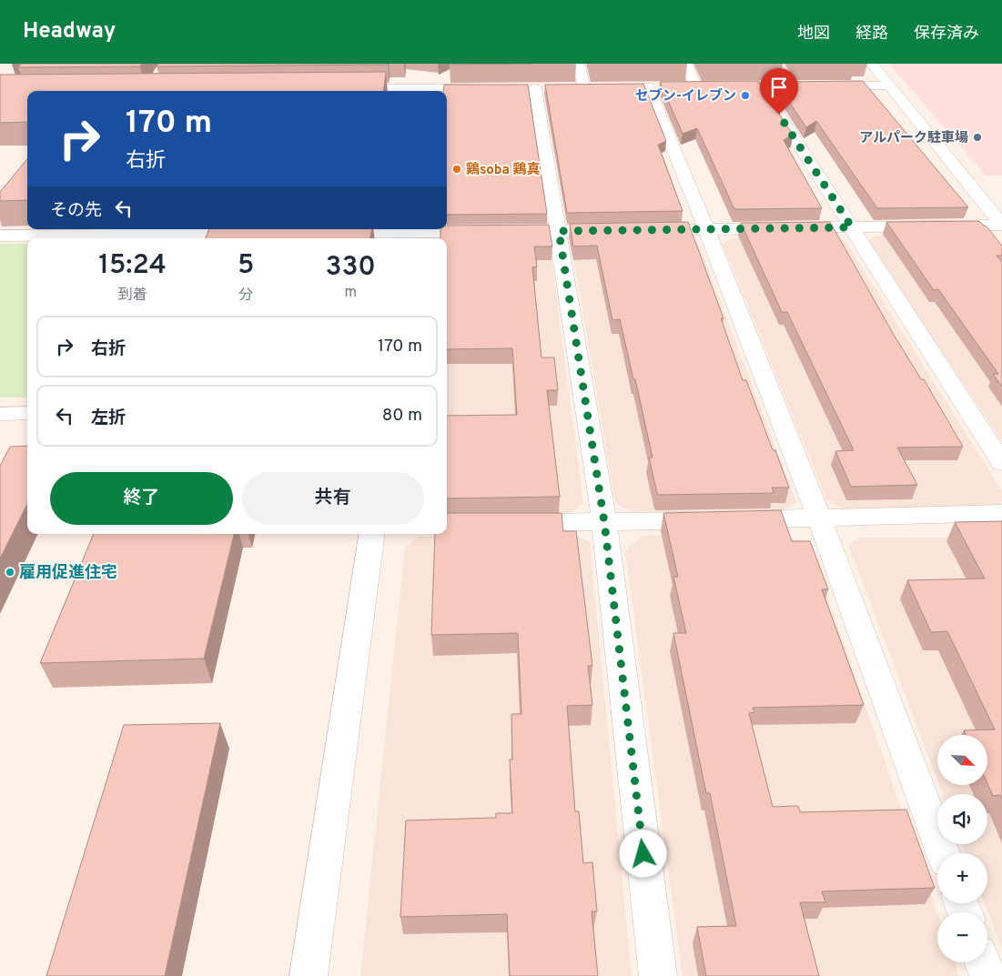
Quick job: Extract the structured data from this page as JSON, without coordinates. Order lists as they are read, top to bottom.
{
  "places": [
    "セブン-イレブン",
    "アルパーク駐車場",
    "鶏soba 鶏真",
    "雇用促進住宅"
  ],
  "north": "bottom right",
  "page": {
    "header": "Headway",
    "nav": ["地図", "経路", "保存済み"],
    "turn": ["170 m", "右折"],
    "then": "その先",
    "eta": [
      "15:24",
      "到着",
      "5",
      "分",
      "330",
      "m"
    ],
    "list": [
      {
        "name": "右折",
        "value": "170 m"
      },
      {
        "name": "左折",
        "value": "80 m"
      }
    ],
    "buttons": ["終了", "共有"],
    "map_buttons": ["+", "−"]
  }
}
